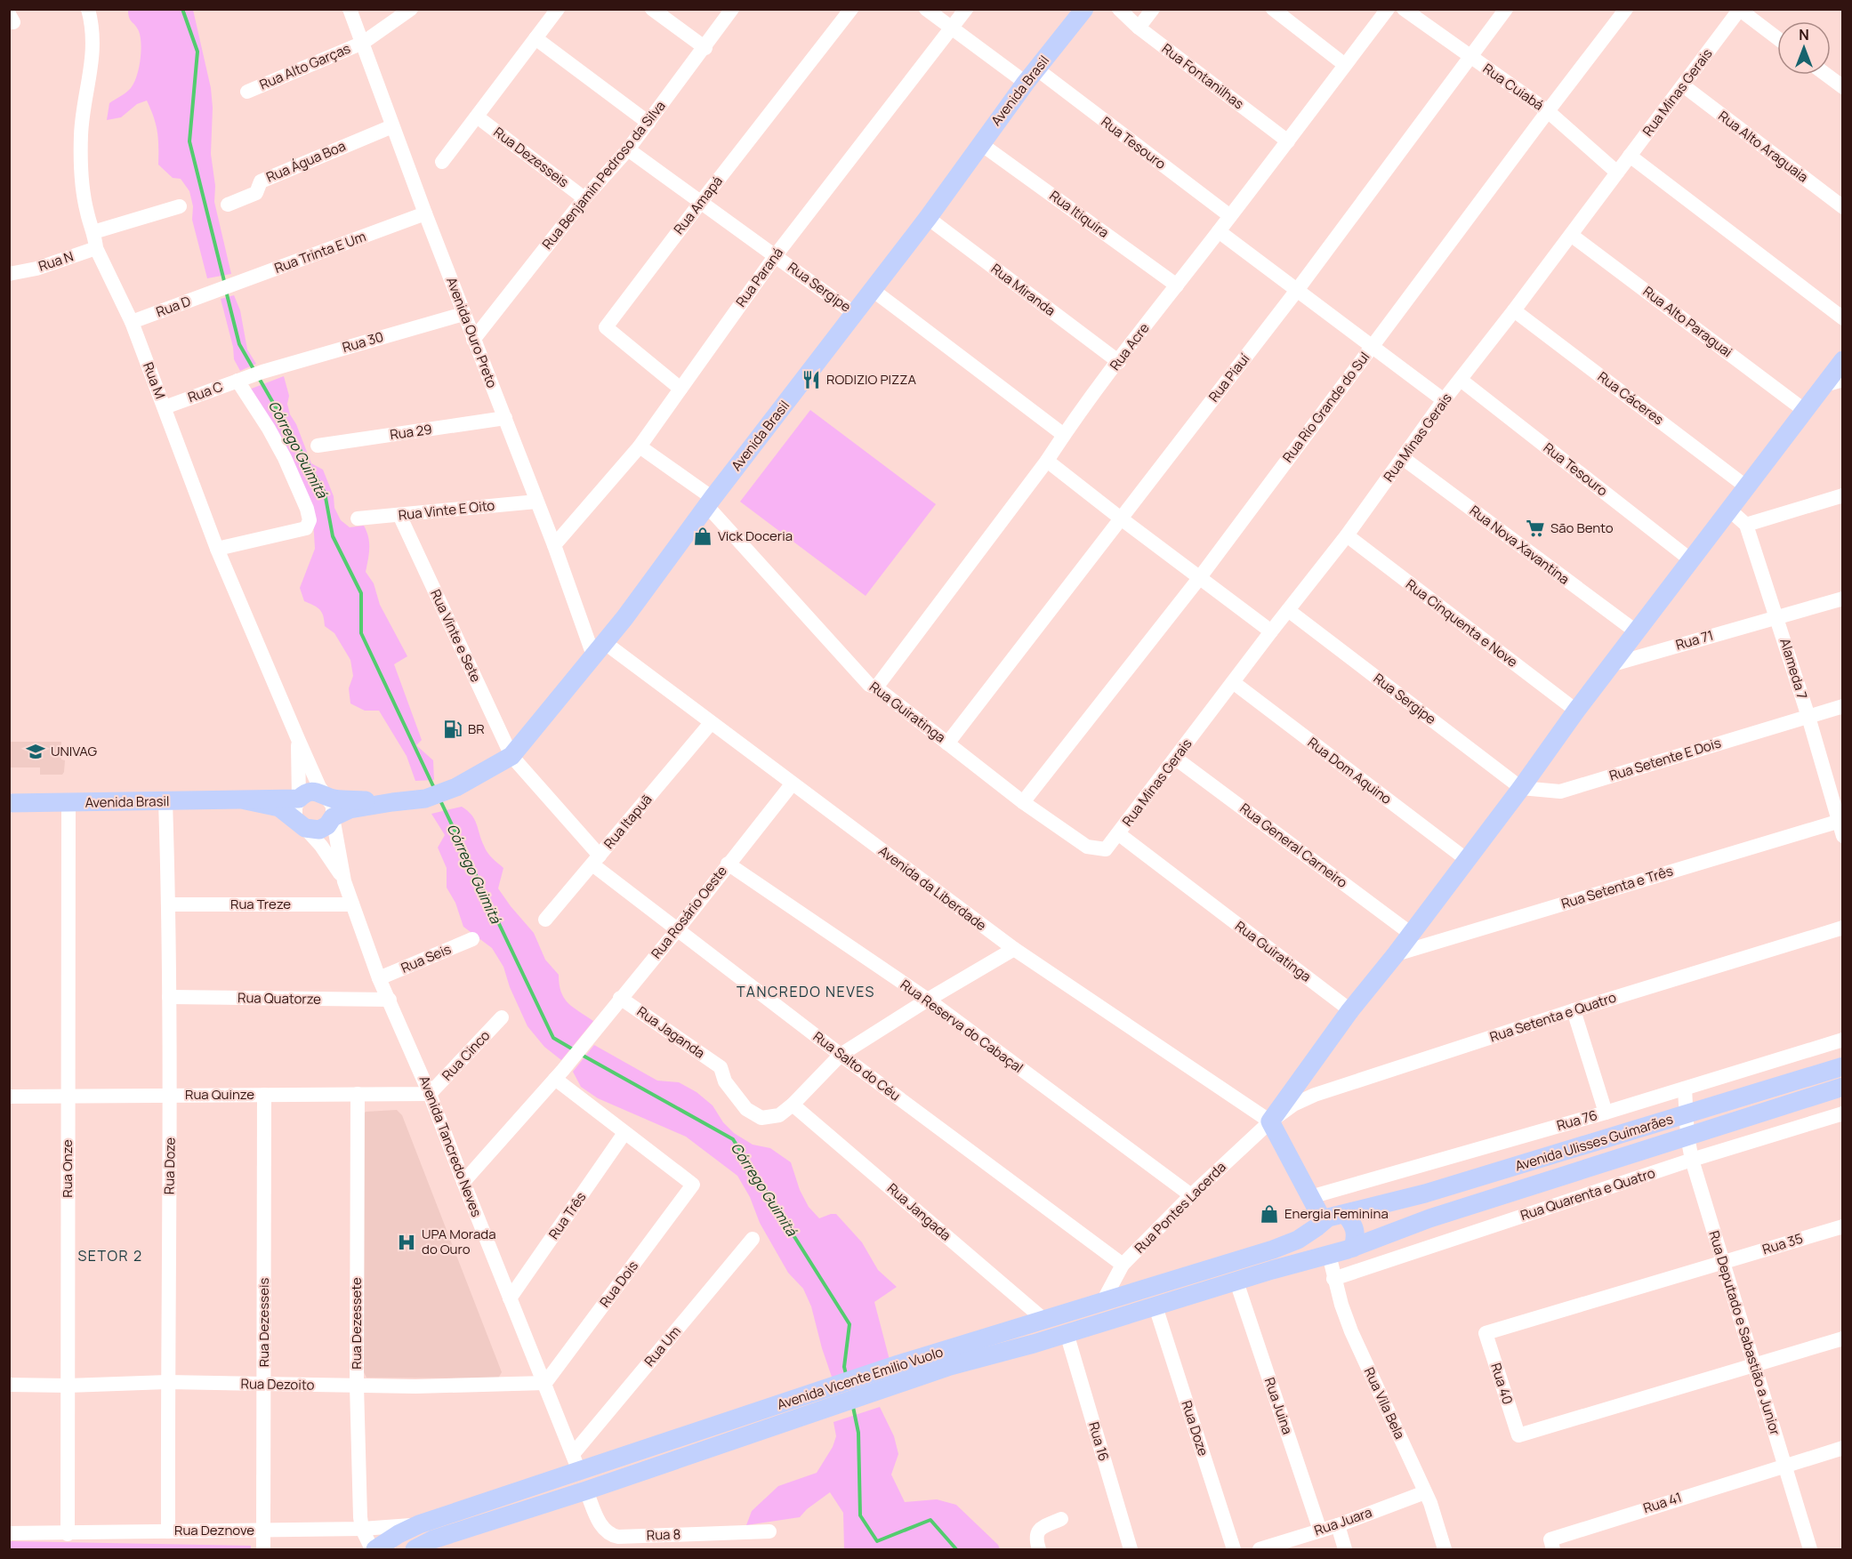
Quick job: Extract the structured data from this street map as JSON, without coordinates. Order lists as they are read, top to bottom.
{
  "streets": {
    "main road": ["Avenida Brasil", "Avenida Ulisses Guimarães", "Avenida Vicente Emilio Vuolo"],
    "street": [
      "Rua Alto Garças",
      "Rua Fontanilhas",
      "Rua Cuiabá",
      "Rua Minas Gerais",
      "Rua Tesouro",
      "Rua Alto Araguaia",
      "Rua Dezesseis",
      "Rua Água Boa",
      "Rua Benjamin Pedroso da Silva",
      "Rua Amapá",
      "Rua Itiquira",
      "Rua Trinta E Um",
      "Rua N",
      "Rua Paraná",
      "Rua Sergipe",
      "Rua Miranda",
      "Rua D",
      "Rua Alto Paraguai",
      "Avenida Ouro Preto",
      "Rua 30",
      "Rua Acre",
      "Rua Piauí",
      "Rua M",
      "Rua C",
      "Rua Cáceres",
      "Rua Rio Grande do Sul",
      "Rua 29",
      "Rua Vinte E Oito",
      "Rua Nova Xavantina",
      "Rua Cinquenta e Nove",
      "Rua Vinte e Sete",
      "Rua 71",
      "Alameda 7",
      "Rua Guiratinga",
      "Rua Setente E Dois",
      "Rua Dom Aquino",
      "Rua Itapuã",
      "Rua General Carneiro",
      "Rua Setenta e Três",
      "Avenida da Liberdade",
      "Rua Treze",
      "Rua Rosário Oeste",
      "Rua Seis",
      "Rua Quatorze",
      "Rua Setenta e Quatro",
      "Rua Reserva do Cabaçal",
      "Rua Jaganda",
      "Rua Cinco",
      "Rua Salto do Céu",
      "Rua Quinze",
      "Rua 76",
      "Avenida Tancredo Neves",
      "Rua Doze",
      "Rua Onze",
      "Rua Quarenta e Quatro",
      "Rua Pontes Lacerda",
      "Rua Jangada",
      "Rua Três",
      "Rua 35",
      "Rua Dois",
      "Rua Dezessete",
      "Rua Deputado e Sabastião a Junior",
      "Rua Um",
      "Rua 40",
      "Rua Dezoito",
      "Rua Vila Bela",
      "Rua Juina",
      "Rua 16",
      "Rua 41",
      "Rua Juara",
      "Rua Deznove",
      "Rua 8"
    ]
  },
  "crossings": [
    ["Rua Alto Garças", "Avenida Ouro Preto"],
    ["Rua Fontanilhas", "Rua Acre"],
    ["Rua Cuiabá", "Rua Minas Gerais"],
    ["Rua Cuiabá", "Rua Piauí"],
    ["Rua Cuiabá", "Rua Rio Grande do Sul"],
    ["Avenida Brasil", "Rua Tesouro"],
    ["Avenida Brasil", "Rua Itiquira"],
    ["Avenida Brasil", "Rua Sergipe"],
    ["Avenida Brasil", "Rua Miranda"],
    ["Avenida Brasil", "Avenida Ouro Preto"],
    ["Avenida Brasil", "Rua M"],
    ["Avenida Brasil", "Rua Vinte e Sete"],
    ["Avenida Brasil", "Rua Guiratinga"],
    ["Avenida Brasil", "Avenida da Liberdade"],
    ["Avenida Brasil", "Rua Salto do Céu"],
    ["Avenida Brasil", "Rua Doze"],
    ["Avenida Brasil", "Rua Onze"],
    ["Rua Minas Gerais", "Rua Tesouro"],
    ["Rua Minas Gerais", "Rua Alto Araguaia"],
    ["Rua Minas Gerais", "Rua Sergipe"],
    ["Rua Minas Gerais", "Rua Alto Paraguai"],
    ["Rua Minas Gerais", "Rua Cáceres"],
    ["Rua Minas Gerais", "Rua Nova Xavantina"],
    ["Rua Minas Gerais", "Rua Cinquenta e Nove"],
    ["Rua Minas Gerais", "Rua Guiratinga"],
    ["Rua Minas Gerais", "Rua Dom Aquino"],
    ["Rua Minas Gerais", "Rua General Carneiro"],
    ["Rua Tesouro", "Rua Paraná"],
    ["Rua Tesouro", "Rua Acre"],
    ["Rua Dezesseis", "Rua Benjamin Pedroso da Silva"],
    ["Rua Dezesseis", "Rua Quinze"],
    ["Rua Dezesseis", "Rua Dezoito"],
    ["Rua Dezesseis", "Rua Deznove"],
    ["Rua Água Boa", "Avenida Ouro Preto"],
    ["Rua Benjamin Pedroso da Silva", "Rua Sergipe"],
    ["Rua Benjamin Pedroso da Silva", "Avenida Ouro Preto"],
    ["Rua Amapá", "Rua Paraná"],
    ["Rua Amapá", "Rua Sergipe"],
    ["Rua Itiquira", "Rua Acre"],
    ["Rua Trinta E Um", "Rua D"],
    ["Rua Trinta E Um", "Avenida Ouro Preto"],
    ["Rua N", "Rua M"],
    ["Rua Paraná", "Rua Sergipe"],
    ["Rua Paraná", "Avenida Ouro Preto"],
    ["Rua Paraná", "Rua Guiratinga"],
    ["Rua Sergipe", "Rua Setente E Dois"],
    ["Rua Miranda", "Rua Acre"],
    ["Rua D", "Rua M"],
    ["Avenida Ouro Preto", "Rua 30"],
    ["Avenida Ouro Preto", "Rua 29"],
    ["Avenida Ouro Preto", "Rua Vinte E Oito"],
    ["Avenida Ouro Preto", "Avenida da Liberdade"],
    ["Rua 30", "Rua C"],
    ["Rua Acre", "Rua Guiratinga"],
    ["Rua Piauí", "Rua Guiratinga"],
    ["Rua M", "Rua C"],
    ["Rua Rio Grande do Sul", "Rua Guiratinga"],
    ["Rua Vinte E Oito", "Rua Vinte e Sete"],
    ["Rua Vinte e Sete", "Rua Salto do Céu"],
    ["Rua 71", "Alameda 7"],
    ["Alameda 7", "Rua Setente E Dois"],
    ["Alameda 7", "Rua Setenta e Três"],
    ["Rua Itapuã", "Avenida da Liberdade"],
    ["Rua Itapuã", "Rua Salto do Céu"],
    ["Avenida da Liberdade", "Rua Rosário Oeste"],
    ["Avenida da Liberdade", "Rua Setenta e Quatro"],
    ["Avenida da Liberdade", "Rua Pontes Lacerda"],
    ["Rua Treze", "Avenida Tancredo Neves"],
    ["Rua Treze", "Rua Doze"],
    ["Rua Rosário Oeste", "Rua Reserva do Cabaçal"],
    ["Rua Rosário Oeste", "Rua Jaganda"],
    ["Rua Rosário Oeste", "Rua Salto do Céu"],
    ["Rua Seis", "Avenida Tancredo Neves"],
    ["Rua Quatorze", "Avenida Tancredo Neves"],
    ["Rua Quatorze", "Rua Doze"],
    ["Rua Setenta e Quatro", "Rua Pontes Lacerda"],
    ["Rua Reserva do Cabaçal", "Rua Pontes Lacerda"],
    ["Rua Jaganda", "Rua Jangada"],
    ["Rua Cinco", "Rua Quinze"],
    ["Rua Cinco", "Avenida Tancredo Neves"],
    ["Rua Salto do Céu", "Rua Pontes Lacerda"],
    ["Rua Quinze", "Avenida Tancredo Neves"],
    ["Rua Quinze", "Rua Doze"],
    ["Rua Quinze", "Rua Onze"],
    ["Rua Quinze", "Rua Dezessete"],
    ["Rua 76", "Rua Deputado e Sabastião a Junior"],
    ["Avenida Ulisses Guimarães", "Rua Deputado e Sabastião a Junior"],
    ["Avenida Ulisses Guimarães", "Avenida Vicente Emilio Vuolo"],
    ["Avenida Ulisses Guimarães", "Rua Vila Bela"],
    ["Avenida Tancredo Neves", "Rua Três"],
    ["Avenida Tancredo Neves", "Rua Dois"],
    ["Avenida Tancredo Neves", "Rua Um"],
    ["Avenida Tancredo Neves", "Avenida Vicente Emilio Vuolo"],
    ["Avenida Tancredo Neves", "Rua Dezoito"],
    ["Rua Doze", "Avenida Vicente Emilio Vuolo"],
    ["Rua Doze", "Rua Dezoito"],
    ["Rua Doze", "Rua Deznove"],
    ["Rua Onze", "Rua Dezoito"],
    ["Rua Onze", "Rua Deznove"],
    ["Rua Quarenta e Quatro", "Rua Deputado e Sabastião a Junior"],
    ["Rua Quarenta e Quatro", "Rua Vila Bela"],
    ["Rua Pontes Lacerda", "Avenida Vicente Emilio Vuolo"],
    ["Rua Jangada", "Avenida Vicente Emilio Vuolo"],
    ["Rua Três", "Rua Dois"],
    ["Rua 35", "Rua Deputado e Sabastião a Junior"],
    ["Rua 35", "Rua 40"],
    ["Rua Dois", "Rua Dezoito"],
    ["Rua Dezessete", "Rua Dezoito"],
    ["Rua Dezessete", "Rua Deznove"],
    ["Rua Deputado e Sabastião a Junior", "Rua 40"],
    ["Rua Deputado e Sabastião a Junior", "Rua 41"],
    ["Rua Um", "Avenida Vicente Emilio Vuolo"],
    ["Avenida Vicente Emilio Vuolo", "Rua Vila Bela"],
    ["Avenida Vicente Emilio Vuolo", "Rua Juina"],
    ["Avenida Vicente Emilio Vuolo", "Rua 16"],
    ["Avenida Vicente Emilio Vuolo", "Rua Deznove"],
    ["Avenida Vicente Emilio Vuolo", "Rua 8"],
    ["Rua Vila Bela", "Rua Juara"],
    ["Rua Juina", "Rua Juara"]
  ],
  "districts": ["TANCREDO NEVES", "SETOR 2"],
  "water": ["Córrego Guimitá"],
  "places": {
    "restaurant": ["RODIZIO PIZZA"],
    "supermarket": ["São Bento"],
    "shop": ["Vick Doceria", "Energia Feminina"],
    "fuel station": ["BR"],
    "school or university": ["UNIVAG"],
    "hospital": ["UPA Morada do Ouro"]
  },
  "north": "top"
}
